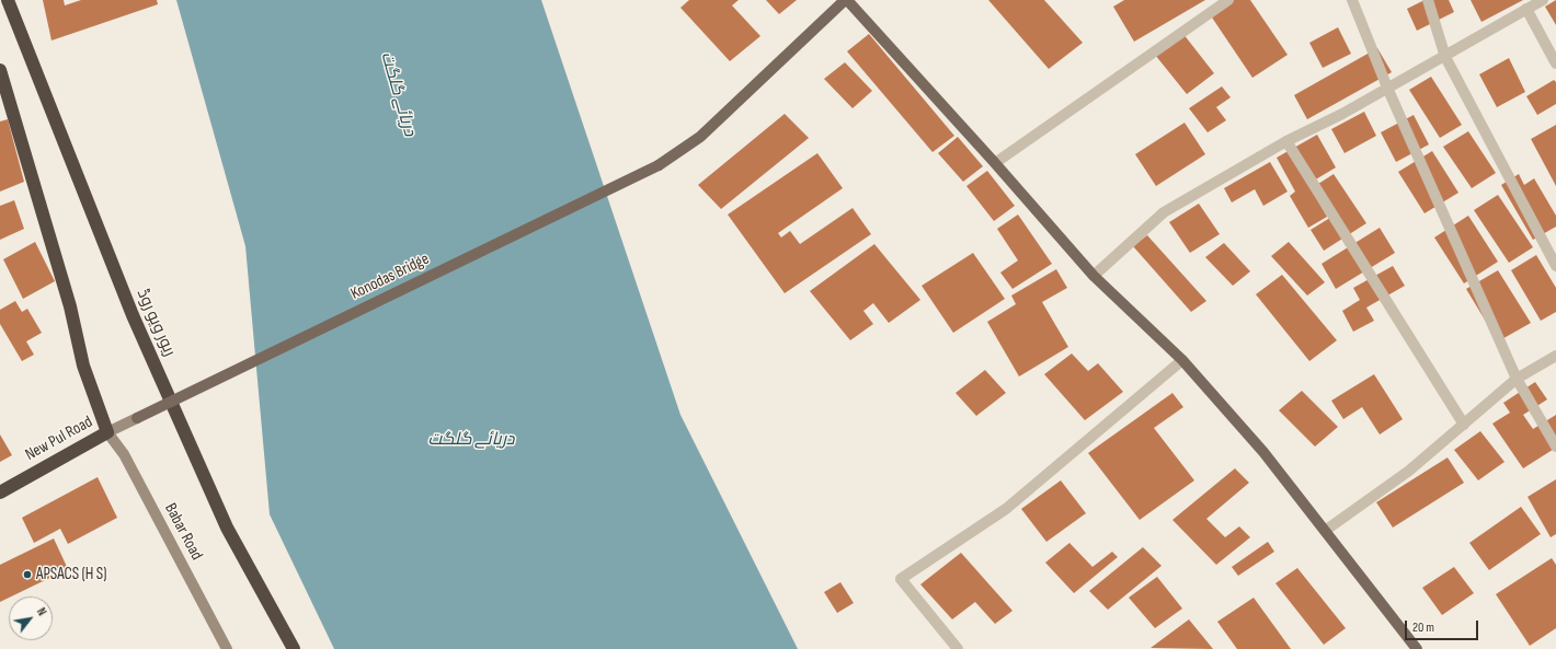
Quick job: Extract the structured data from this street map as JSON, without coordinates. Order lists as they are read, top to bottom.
{
  "streets": {
    "highway": ["ریور ویو روڈ", "New Pul Road"],
    "main road": ["Konodas Bridge"],
    "street": ["Babar Road"]
  },
  "crossings": [
    ["Konodas Bridge", "New Pul Road"],
    ["New Pul Road", "Babar Road"]
  ],
  "water": ["دریائے گلگت"],
  "places": ["APSACS (H S)"],
  "scale_bar": "20 m",
  "north": "top right"
}
